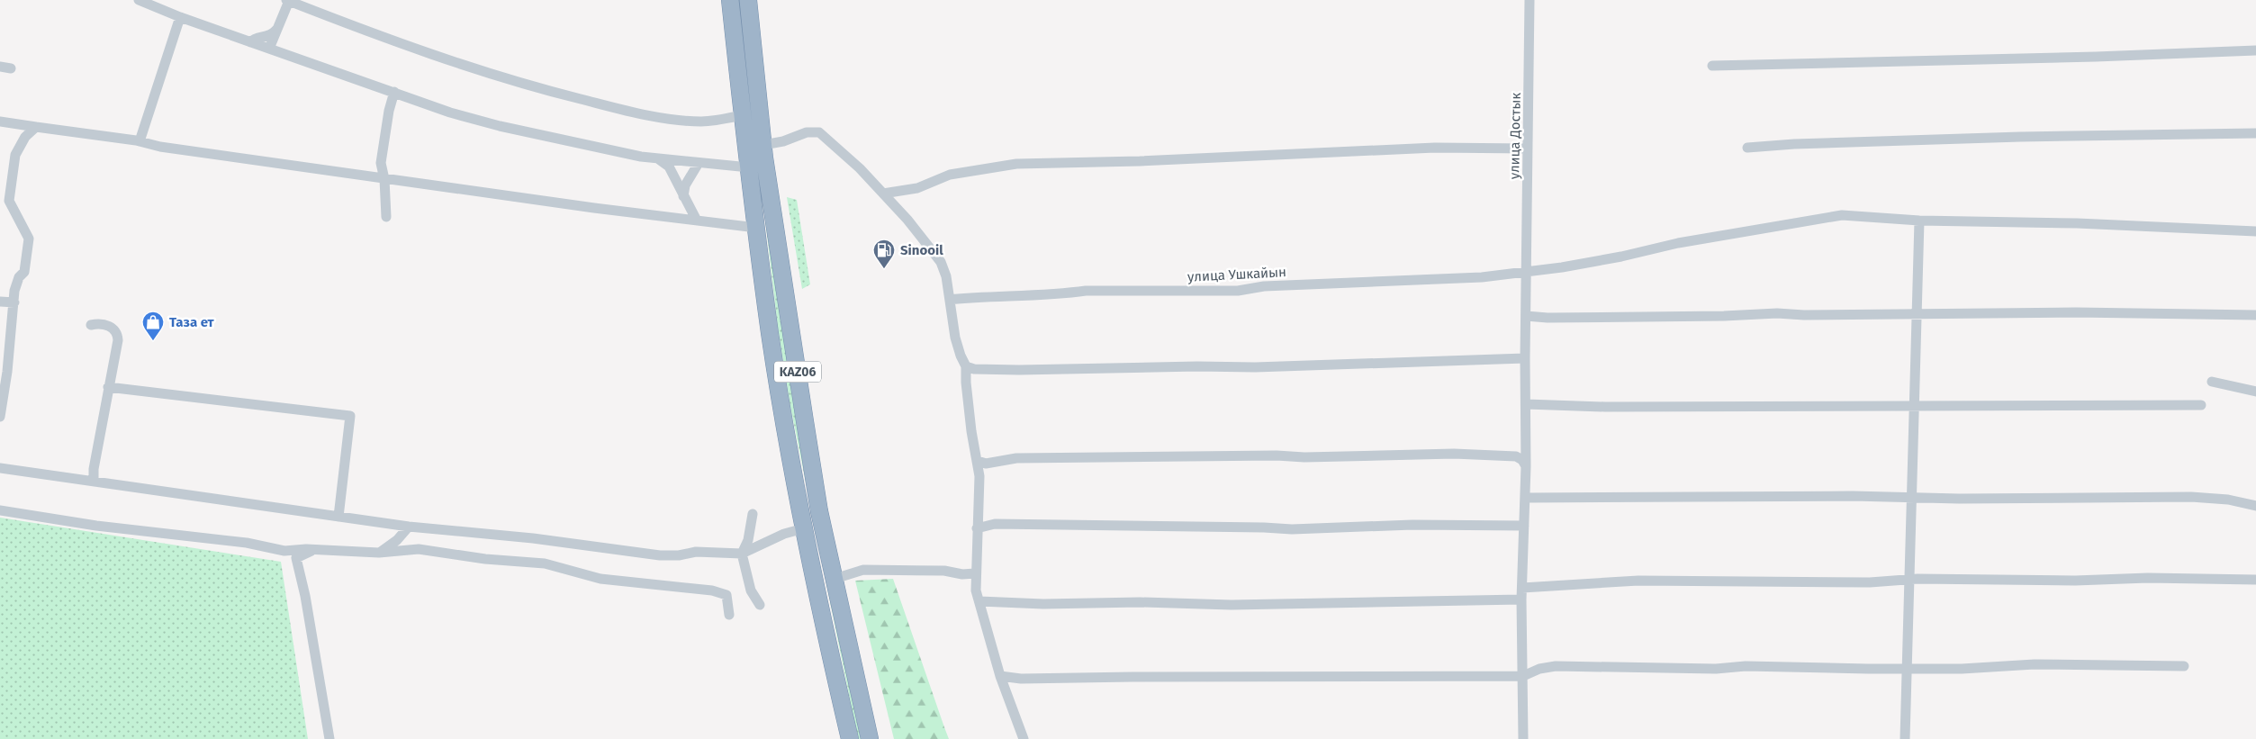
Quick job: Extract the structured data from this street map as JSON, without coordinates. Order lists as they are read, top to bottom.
{
  "streets": {
    "highway": ["KАZ06"],
    "street": ["улица Достык", "улица Ушкайын"]
  },
  "crossings": [
    ["улица Достык", "улица Ушкайын"]
  ],
  "places": {
    "fuel station": ["Sinooil"],
    "shop": ["Таза ет"]
  }
}
